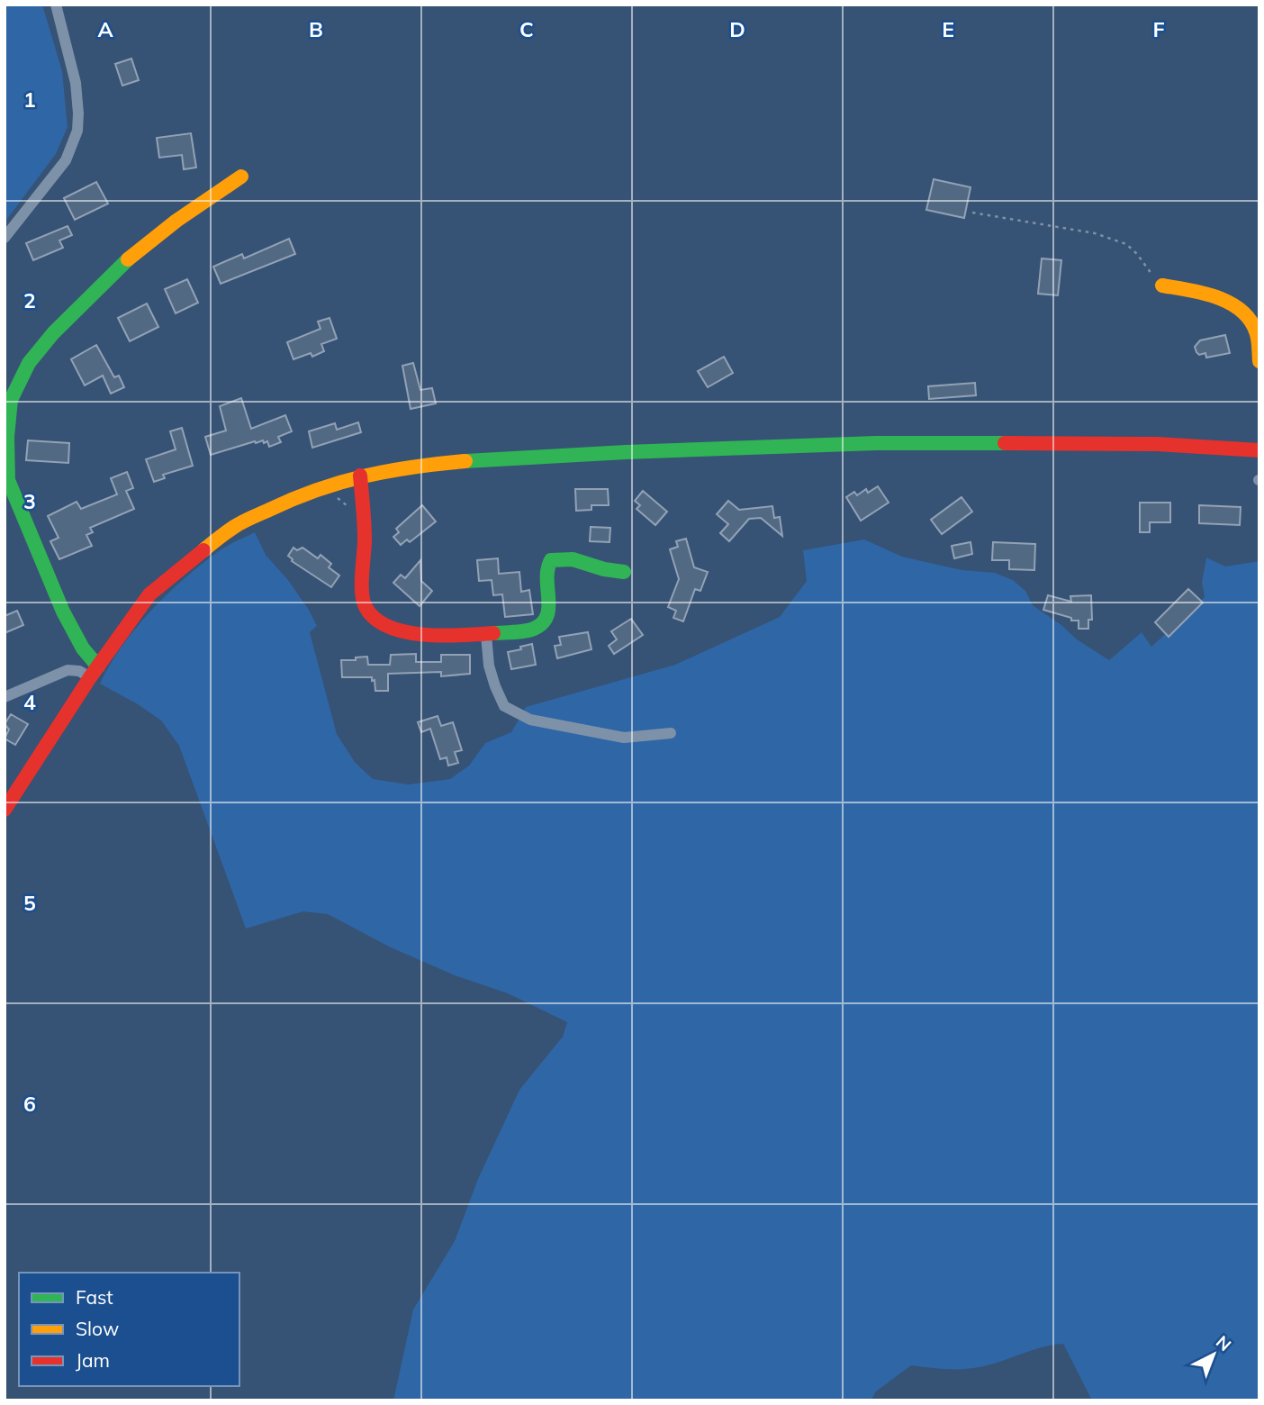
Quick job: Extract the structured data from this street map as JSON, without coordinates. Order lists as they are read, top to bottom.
{
  "legend": ["Fast", "Slow", "Jam"],
  "north": "top right",
  "grid": {
    "columns": [
      "A",
      "B",
      "C",
      "D",
      "E",
      "F"
    ],
    "rows": [
      "1",
      "2",
      "3",
      "4",
      "5",
      "6"
    ]
  }
}
